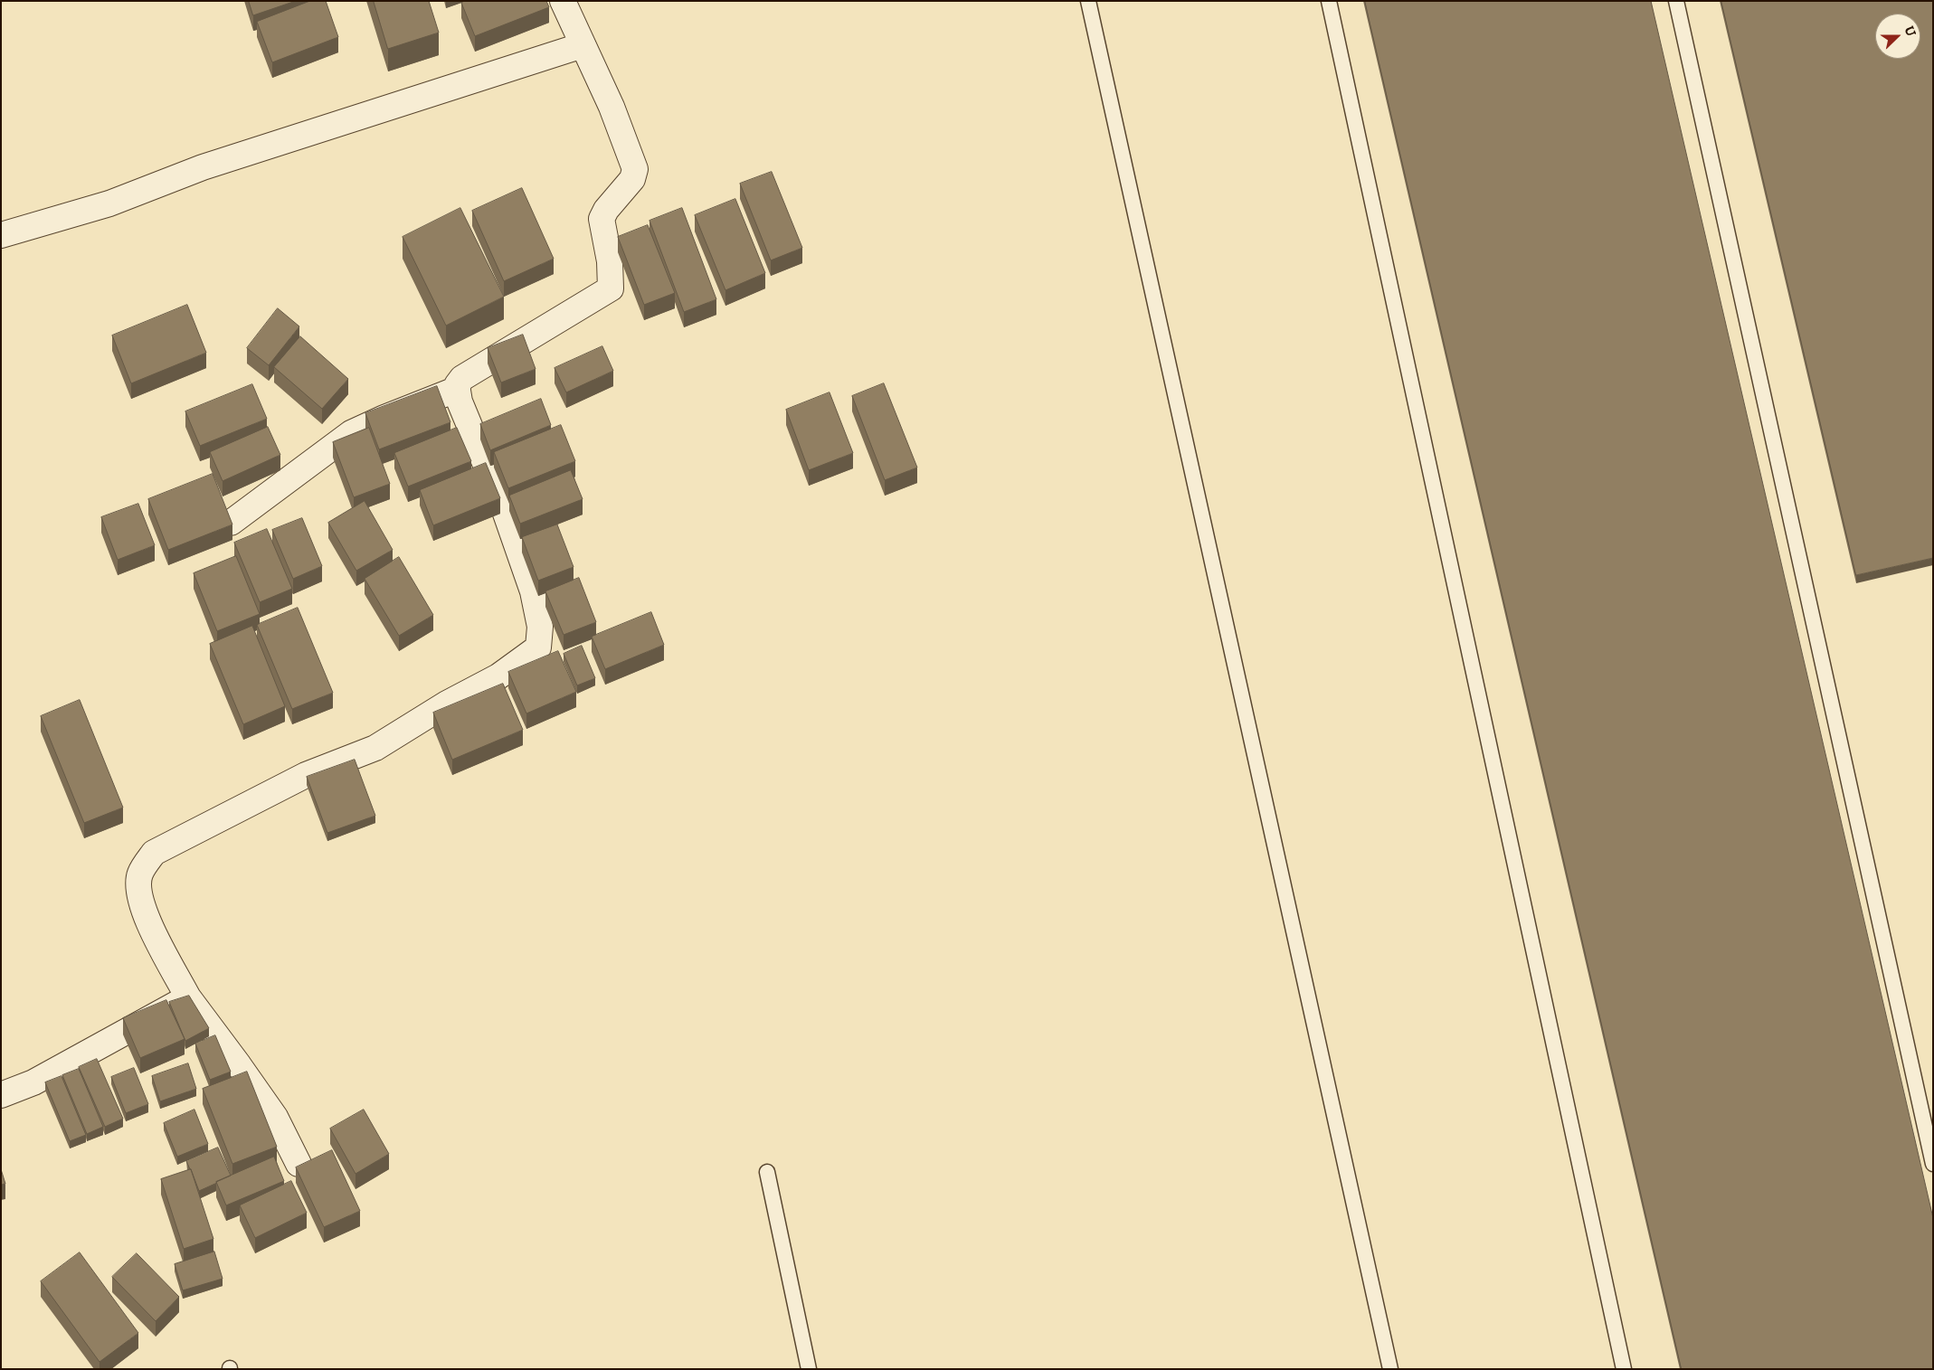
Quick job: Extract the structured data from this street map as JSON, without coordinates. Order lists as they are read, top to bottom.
{
  "north": "right"
}
